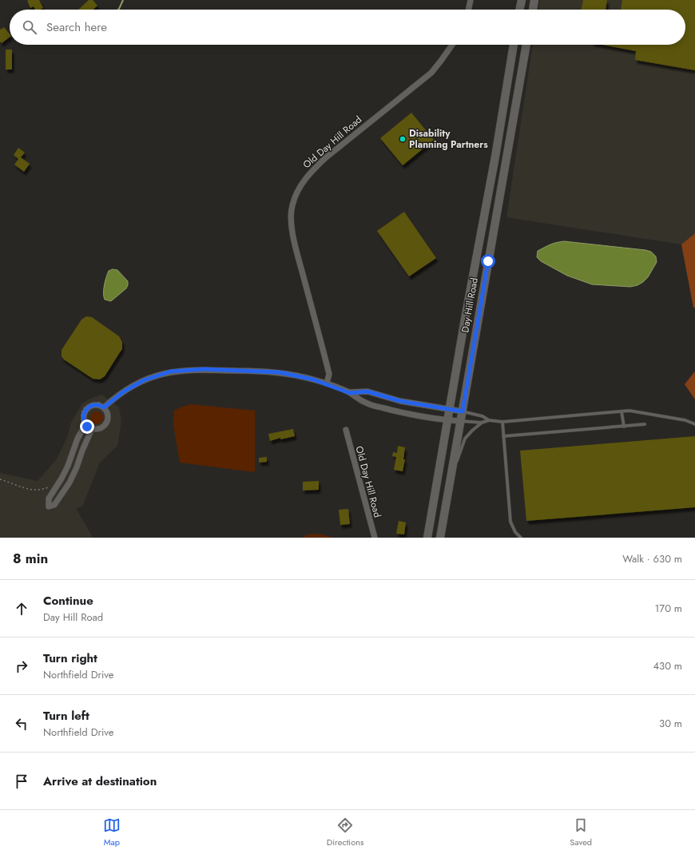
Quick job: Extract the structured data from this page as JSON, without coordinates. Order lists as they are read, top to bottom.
{
  "streets": {
    "main road": ["Day Hill Road"],
    "street": ["Old Day Hill Road"]
  },
  "places": ["Disability Planning Partners"],
  "page": {
    "search": "Search here",
    "heading": ["8 min", "Walk · 630 m"],
    "list": [
      ["Continue", "Day Hill Road", "170 m"],
      ["Turn right", "Northfield Drive", "430 m"],
      ["Turn left", "Northfield Drive", "30 m"],
      "Arrive at destination"
    ],
    "nav": ["Map", "Directions", "Saved"]
  }
}
